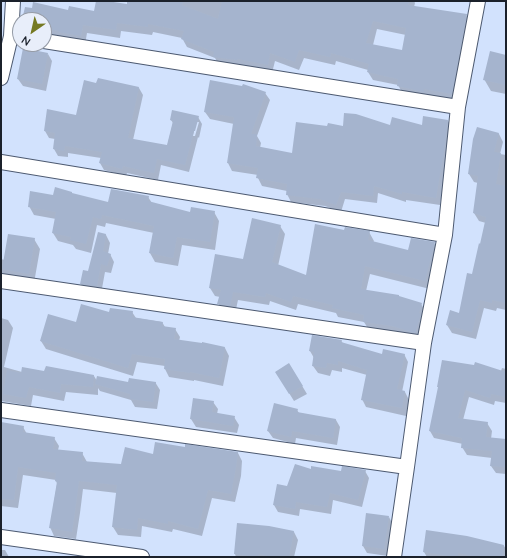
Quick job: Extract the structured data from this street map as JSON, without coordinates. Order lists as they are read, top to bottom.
{
  "north": "bottom left"
}
